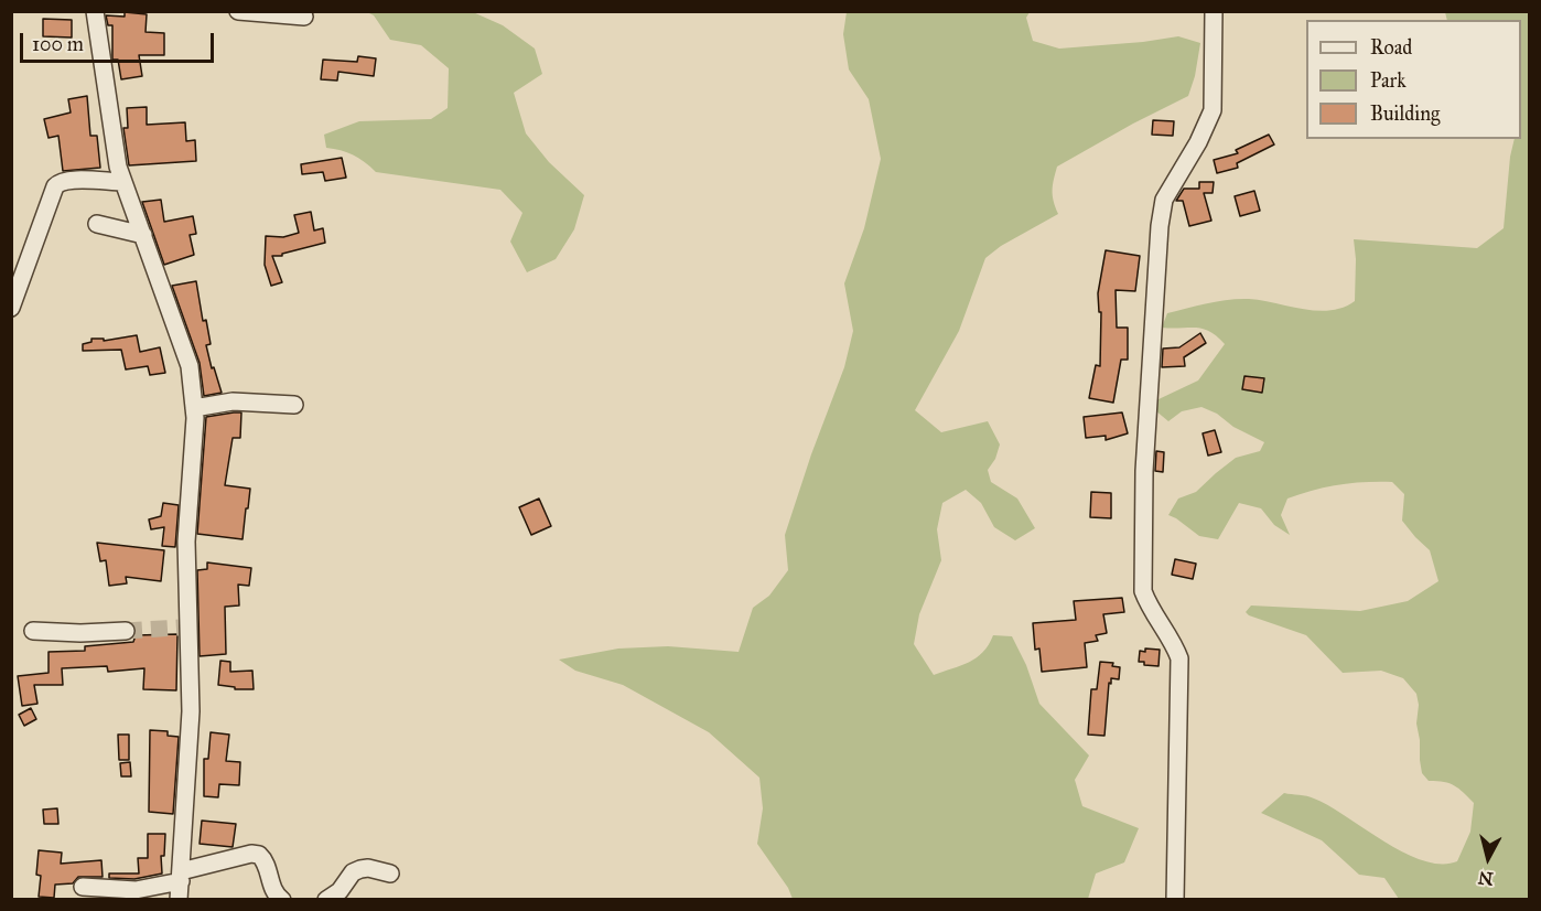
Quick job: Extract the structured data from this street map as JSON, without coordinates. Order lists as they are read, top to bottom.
{
  "legend": ["Road", "Park", "Building"],
  "scale_bar": "100 m",
  "north": "bottom"
}
